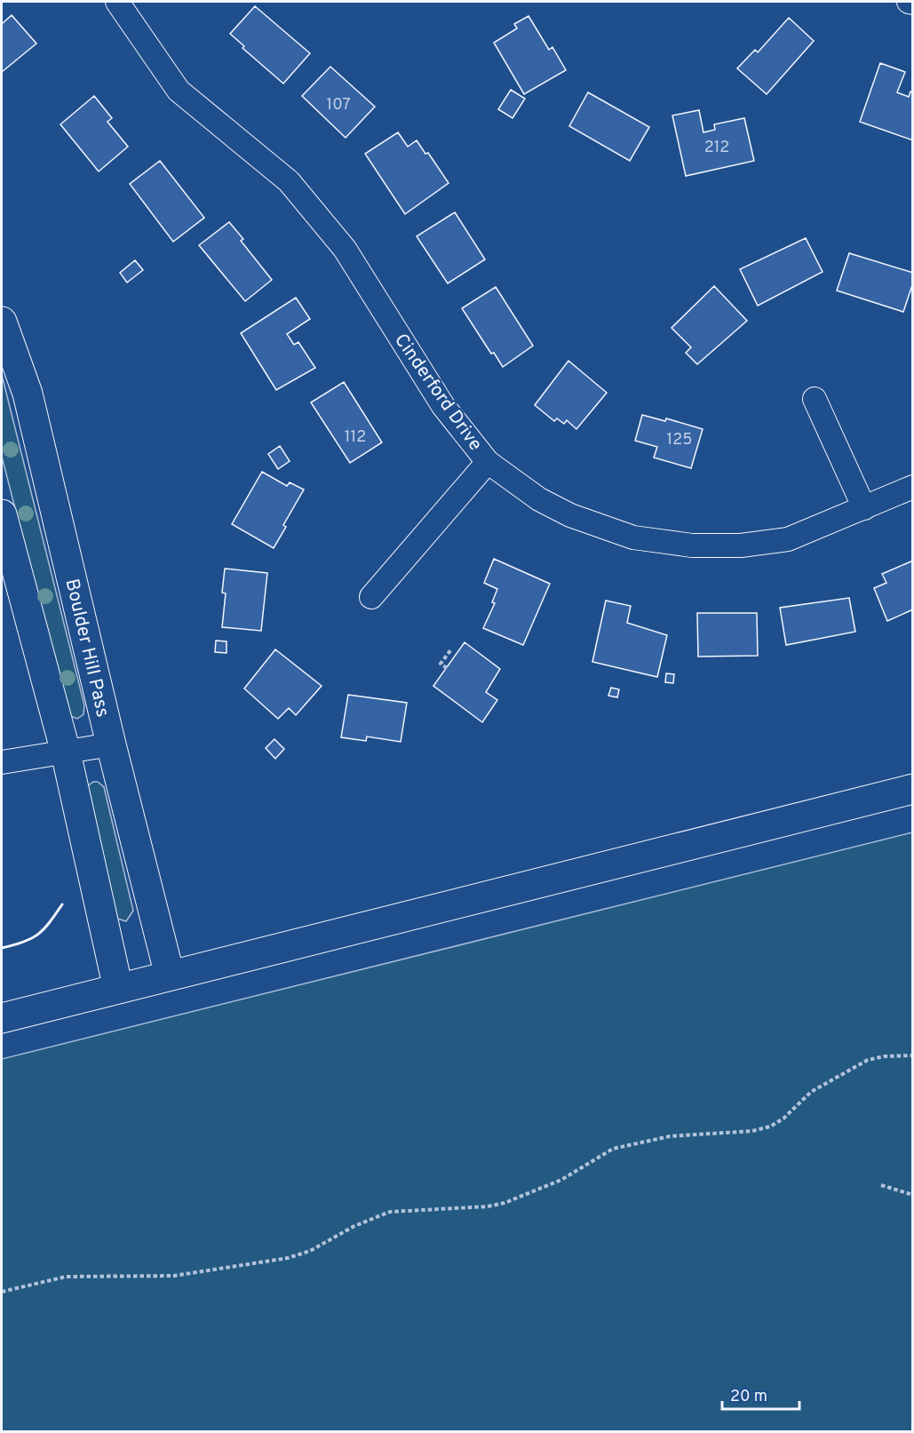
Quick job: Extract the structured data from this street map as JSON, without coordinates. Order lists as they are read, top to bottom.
{
  "streets": {
    "street": ["Cinderford Drive", "Boulder Hill Pass"]
  },
  "house_numbers": [
    "107",
    "212",
    "112",
    "125"
  ],
  "scale_bar": "20 m"
}
